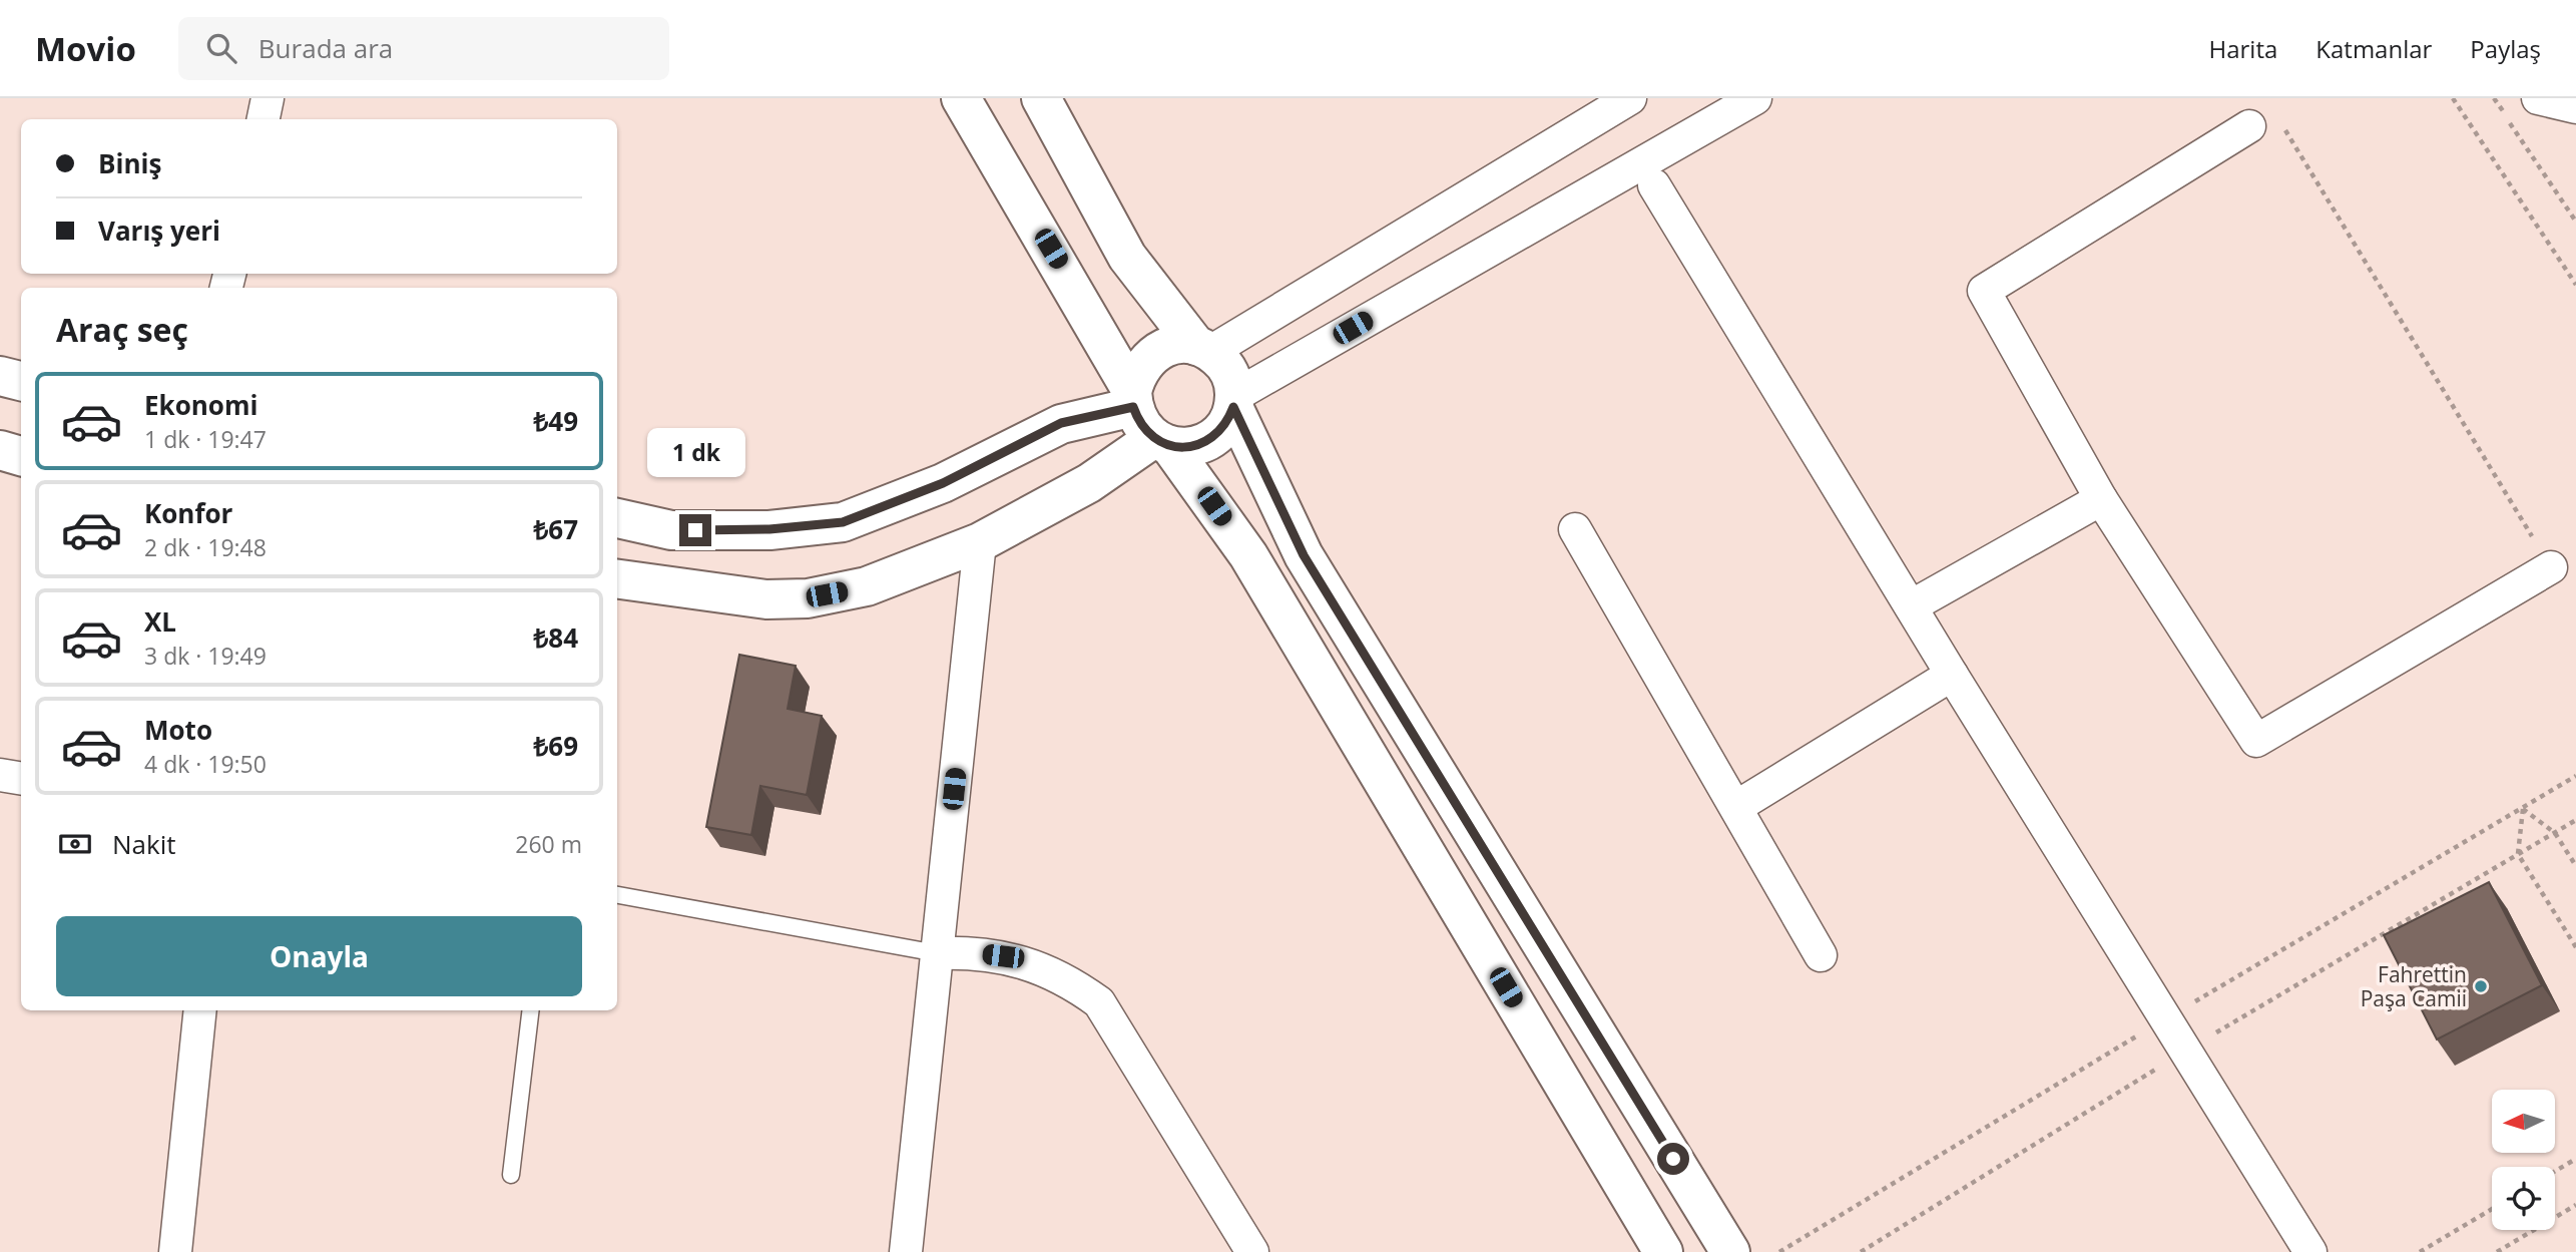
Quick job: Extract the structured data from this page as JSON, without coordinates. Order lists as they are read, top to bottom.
{
  "places": ["Fahrettin Paşa Camii"],
  "north": "left",
  "page": {
    "header": "Movio",
    "search": "Burada ara",
    "nav": ["Harita", "Katmanlar", "Paylaş"],
    "banner": ["Biniş", "Varış yeri"],
    "heading": "Araç seç",
    "list": [
      {
        "name": "Ekonomi",
        "note": "1 dk · 19:47",
        "value": "₺49"
      },
      {
        "name": "Konfor",
        "note": "2 dk · 19:48",
        "value": "₺67"
      },
      {
        "name": "XL",
        "note": "3 dk · 19:49",
        "value": "₺84"
      },
      {
        "name": "Moto",
        "note": "4 dk · 19:50",
        "value": "₺69"
      }
    ],
    "bubble": "1 dk",
    "pay": ["Nakit", "260 m"],
    "buttons": "Onayla"
  }
}
